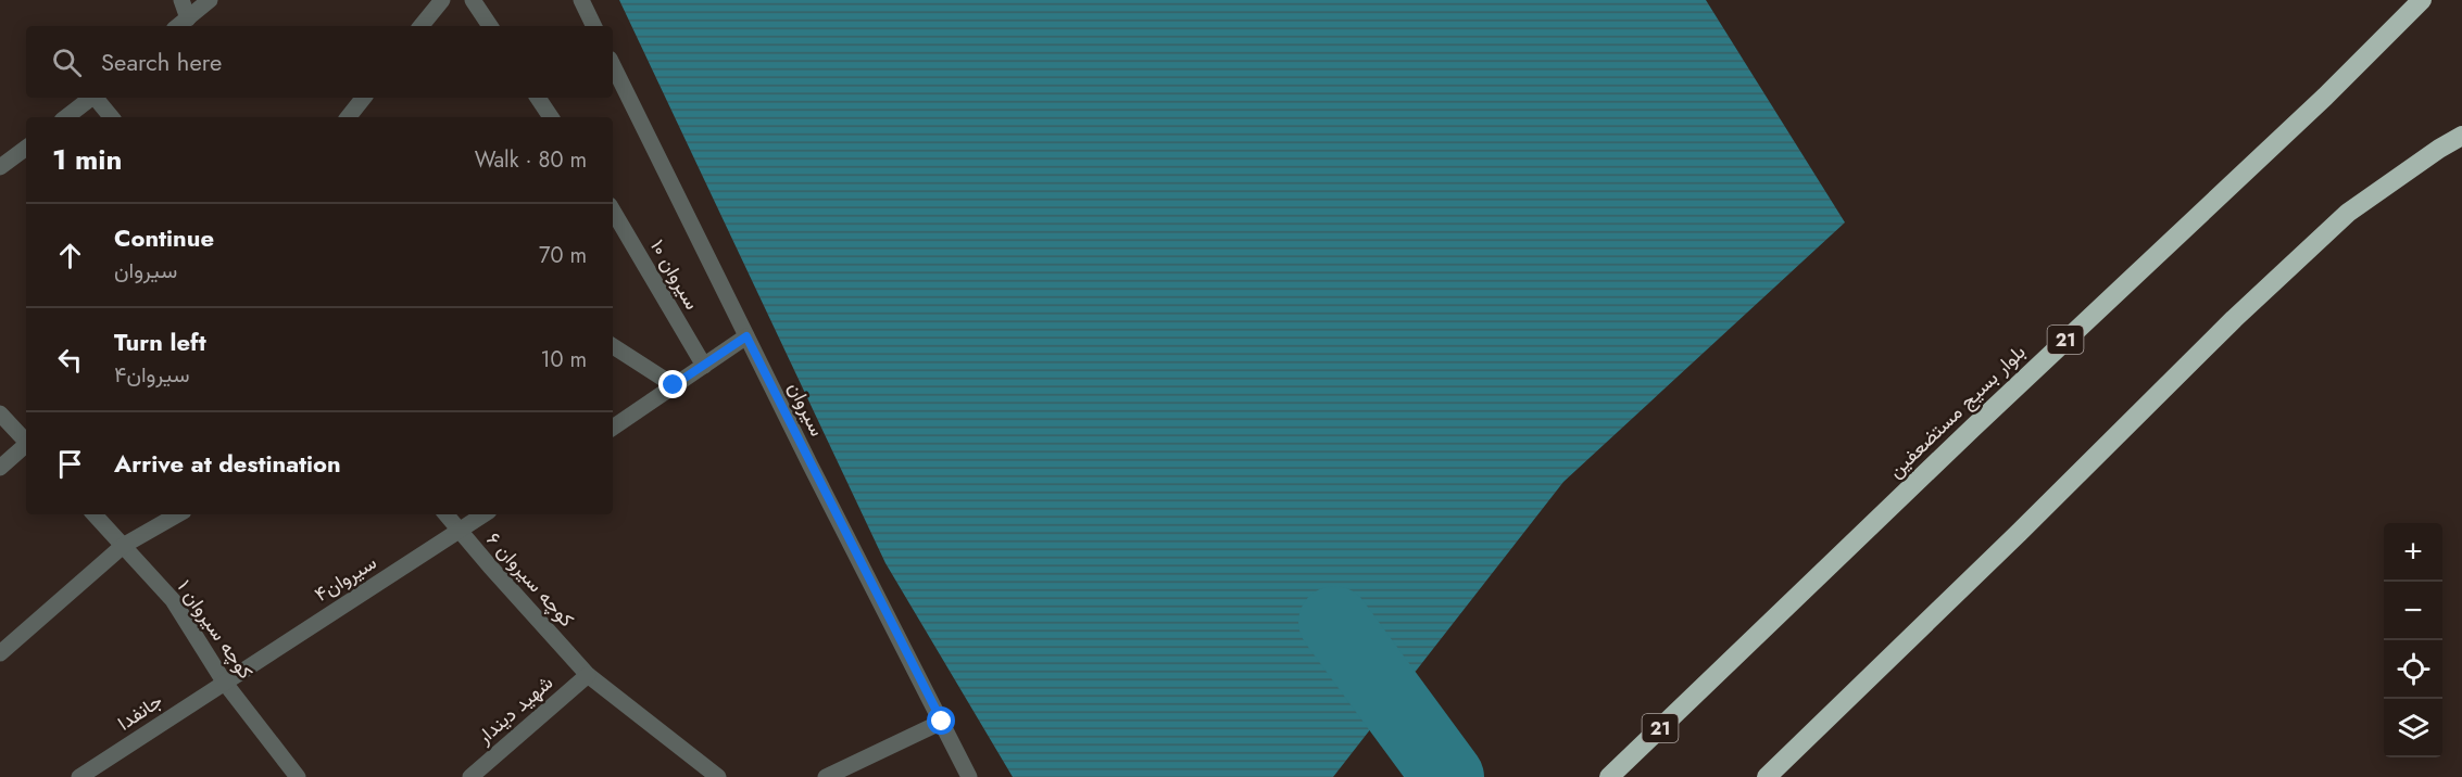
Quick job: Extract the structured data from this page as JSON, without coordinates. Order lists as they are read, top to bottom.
{
  "streets": {
    "highway": ["21", "بلوار بسیج مستضعفین"],
    "street": [
      "سیروان ۱۰",
      "سیروان",
      "سیروان۴",
      "کوچه سیروان ۶",
      "کوچه سیروان ۱",
      "شهید دیندار",
      "جانفدا"
    ]
  },
  "crossings": [
    ["سیروان۴", "کوچه سیروان ۶"],
    ["سیروان۴", "کوچه سیروان ۱"],
    ["سیروان۴", "جانفدا"],
    ["کوچه سیروان ۶", "شهید دیندار"],
    ["کوچه سیروان ۱", "جانفدا"]
  ],
  "page": {
    "search": "Search here",
    "heading": ["1 min", "Walk · 80 m"],
    "list": [
      ["Continue", "سیروان", "70 m"],
      ["Turn left", "سیروان۴", "10 m"],
      "Arrive at destination"
    ],
    "map_buttons": ["+", "−"]
  }
}
